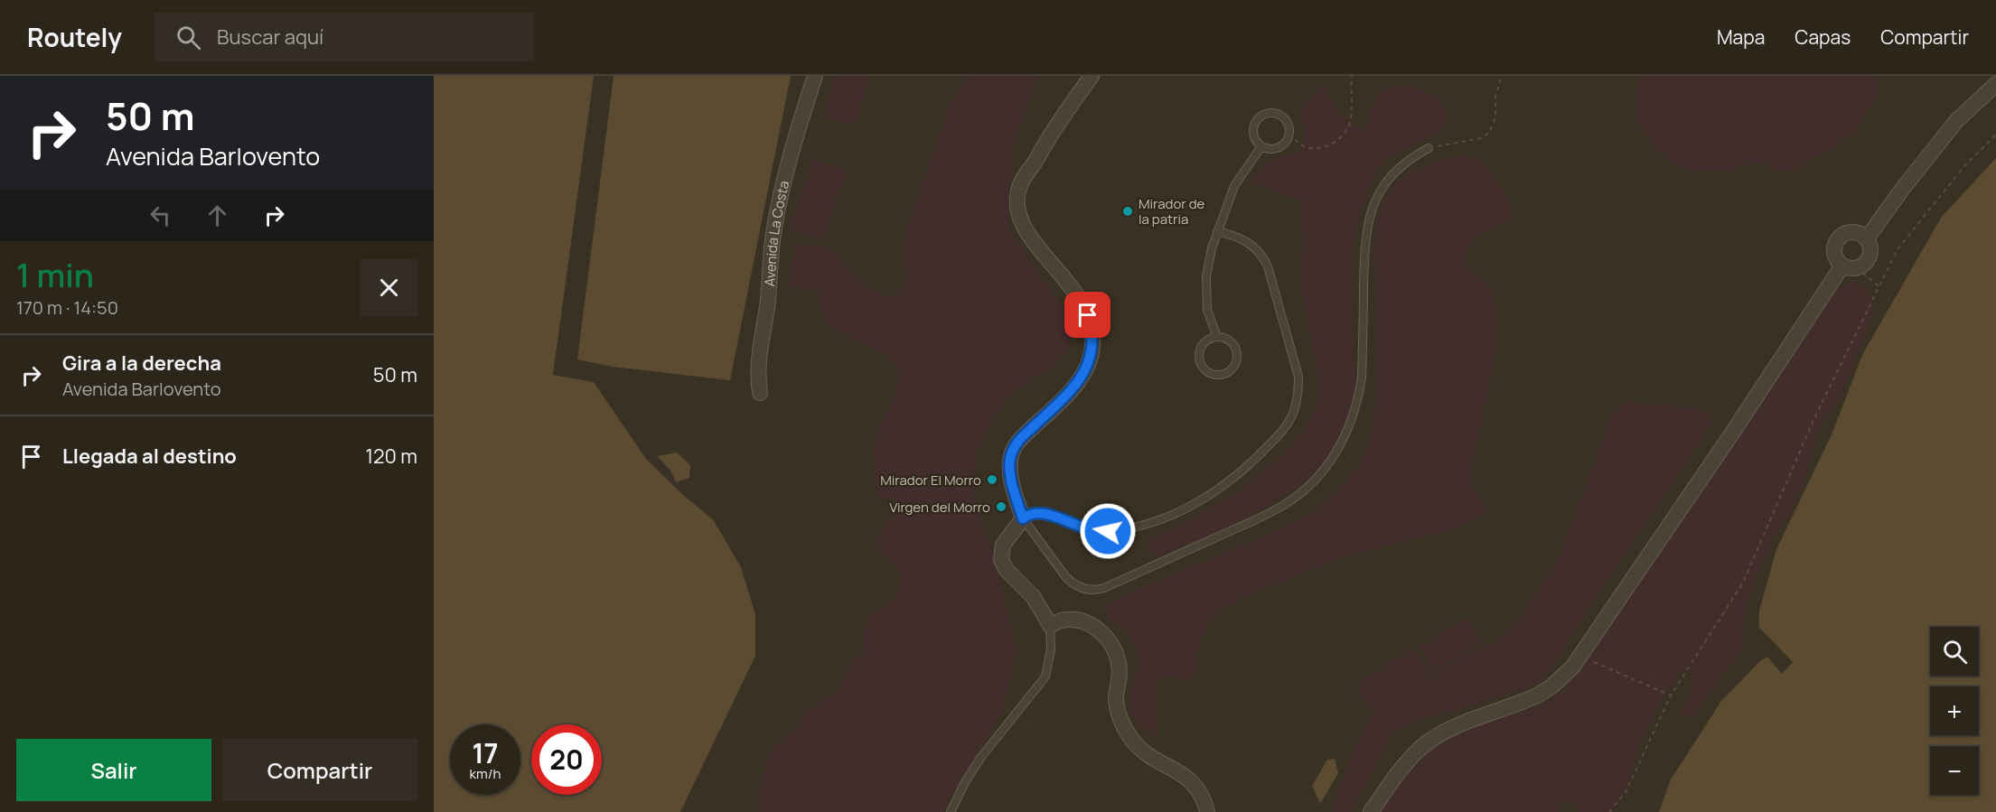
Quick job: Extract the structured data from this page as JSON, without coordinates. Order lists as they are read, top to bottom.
{
  "streets": {
    "street": ["Avenida La Costa"]
  },
  "places": ["Mirador de la patria", "Mirador El Morro", "Virgen del Morro"],
  "page": {
    "header": "Routely",
    "search": "Buscar aquí",
    "nav": ["Mapa", "Capas", "Compartir"],
    "turn": ["50 m", "Avenida Barlovento"],
    "heading": ["1 min", "170 m · 14:50"],
    "list": [
      {
        "name": "Gira a la derecha",
        "note": "Avenida Barlovento",
        "value": "50 m"
      },
      {
        "name": "Llegada al destino",
        "value": "120 m"
      }
    ],
    "map_buttons": ["+", "−"],
    "speed": "17 km/h",
    "limit": "20",
    "buttons": ["Salir", "Compartir"]
  }
}
